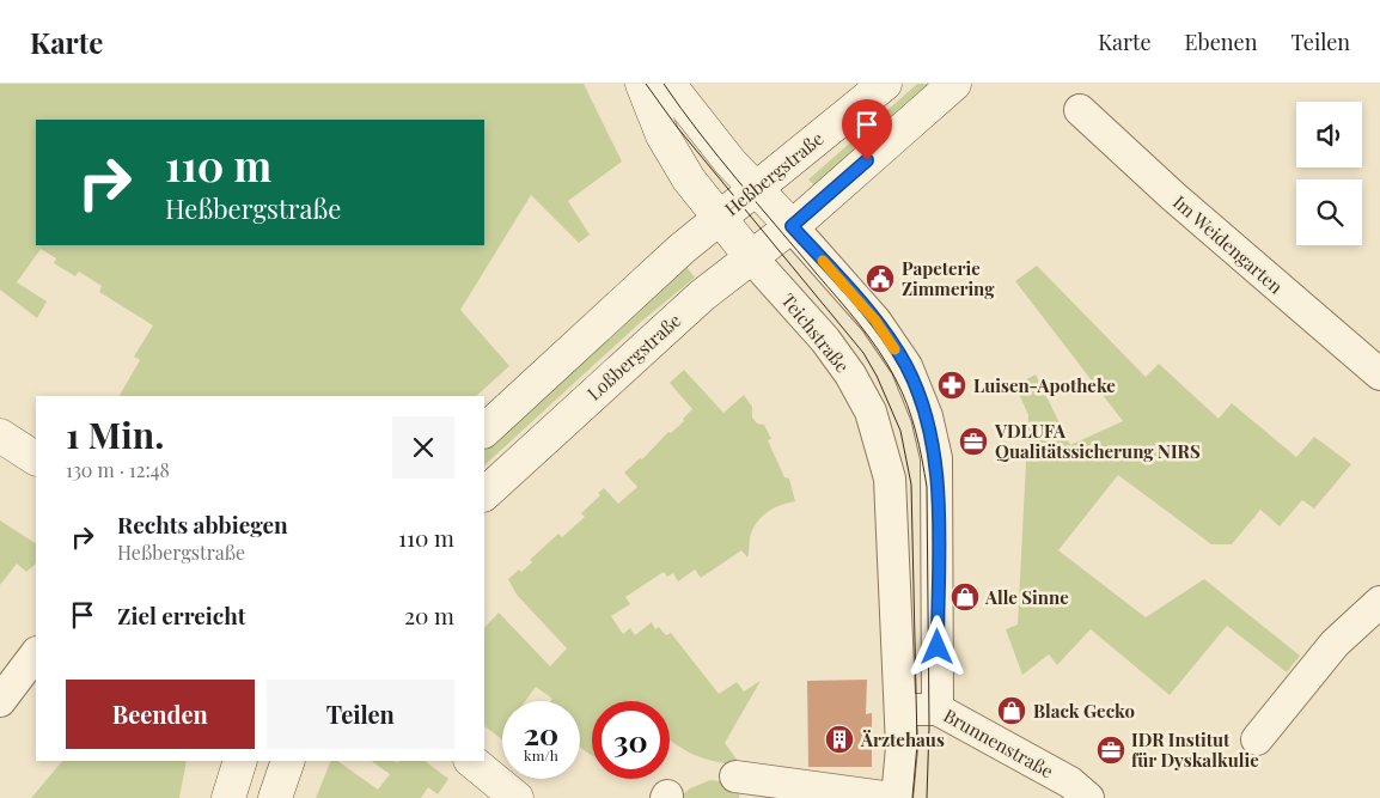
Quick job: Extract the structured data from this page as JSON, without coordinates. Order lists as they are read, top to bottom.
{
  "streets": {
    "main road": ["Heßbergstraße", "Teichstraße", "Loßbergstraße"],
    "street": ["Im Weidengarten", "Brunnenstraße"]
  },
  "crossings": [
    ["Heßbergstraße", "Teichstraße"],
    ["Teichstraße", "Loßbergstraße"],
    ["Teichstraße", "Brunnenstraße"]
  ],
  "places": {
    "public building": ["Papeterie Zimmering"],
    "pharmacy": ["Luisen-Apotheke"],
    "office": ["VDLUFA Qualitätssicherung NIRS", "IDR Institut für Dyskalkulie"],
    "shop": ["Alle Sinne", "Black Gecko"],
    "building": ["Ärztehaus"]
  },
  "page": {
    "header": "Karte",
    "nav": ["Karte", "Ebenen", "Teilen"],
    "turn": ["110 m", "Heßbergstraße"],
    "heading": ["1 Min.", "130 m · 12:48"],
    "list": [
      {
        "name": "Rechts abbiegen",
        "note": "Heßbergstraße",
        "value": "110 m"
      },
      {
        "name": "Ziel erreicht",
        "value": "20 m"
      }
    ],
    "buttons": ["Beenden", "Teilen"],
    "speed": "20 km/h",
    "limit": "30"
  }
}
